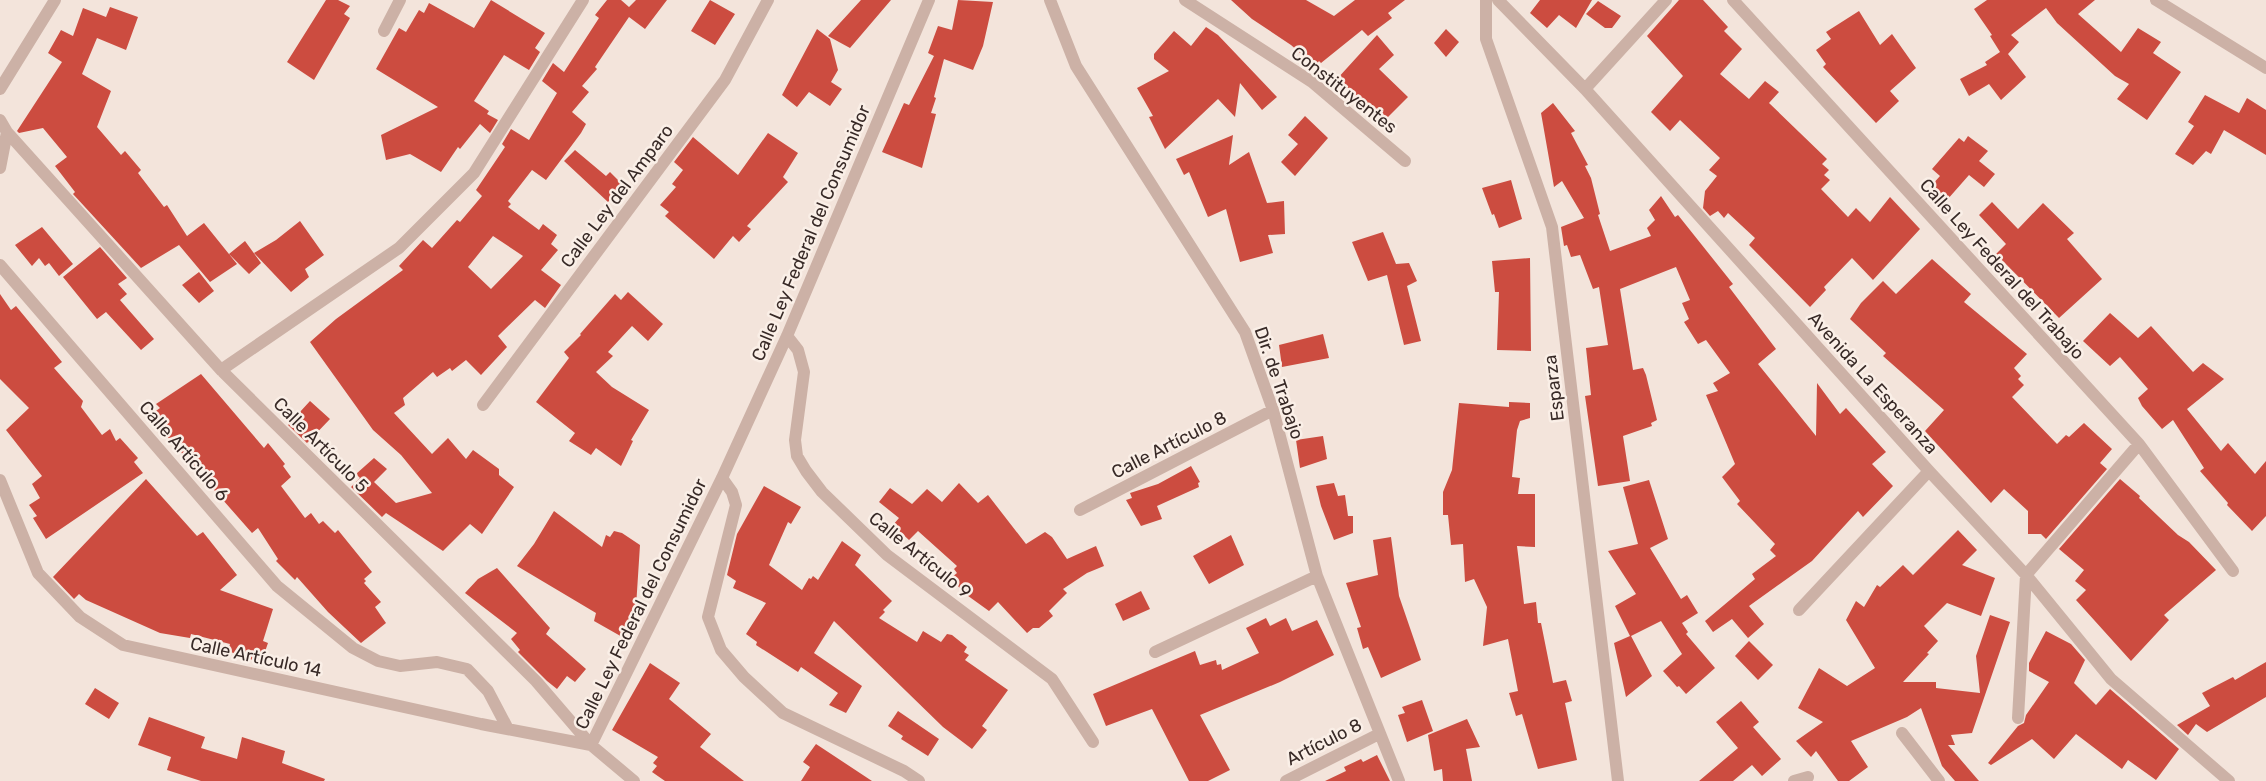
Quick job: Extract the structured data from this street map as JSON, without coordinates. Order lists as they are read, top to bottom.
{
  "streets": {
    "street": [
      "Constituyentes",
      "Calle Ley del Amparo",
      "Calle Ley Federal del Consumidor",
      "Calle Ley Federal del Trabajo",
      "Dir. de Trabajo",
      "Avenida La Esperanza",
      "Esparza",
      "Calle Artículo 5",
      "Calle Artículo 8",
      "Calle Artículo 6",
      "Calle Artículo 9",
      "Calle Artículo 14",
      "Artículo 8"
    ]
  },
  "crossings": [
    ["Calle Ley Federal del Consumidor", "Calle Artículo 5"],
    ["Calle Ley Federal del Consumidor", "Calle Artículo 9"],
    ["Calle Ley Federal del Consumidor", "Calle Artículo 14"],
    ["Dir. de Trabajo", "Calle Artículo 8"],
    ["Dir. de Trabajo", "Artículo 8"],
    ["Calle Artículo 5", "Calle Artículo 14"],
    ["Calle Artículo 6", "Calle Artículo 14"]
  ]
}
